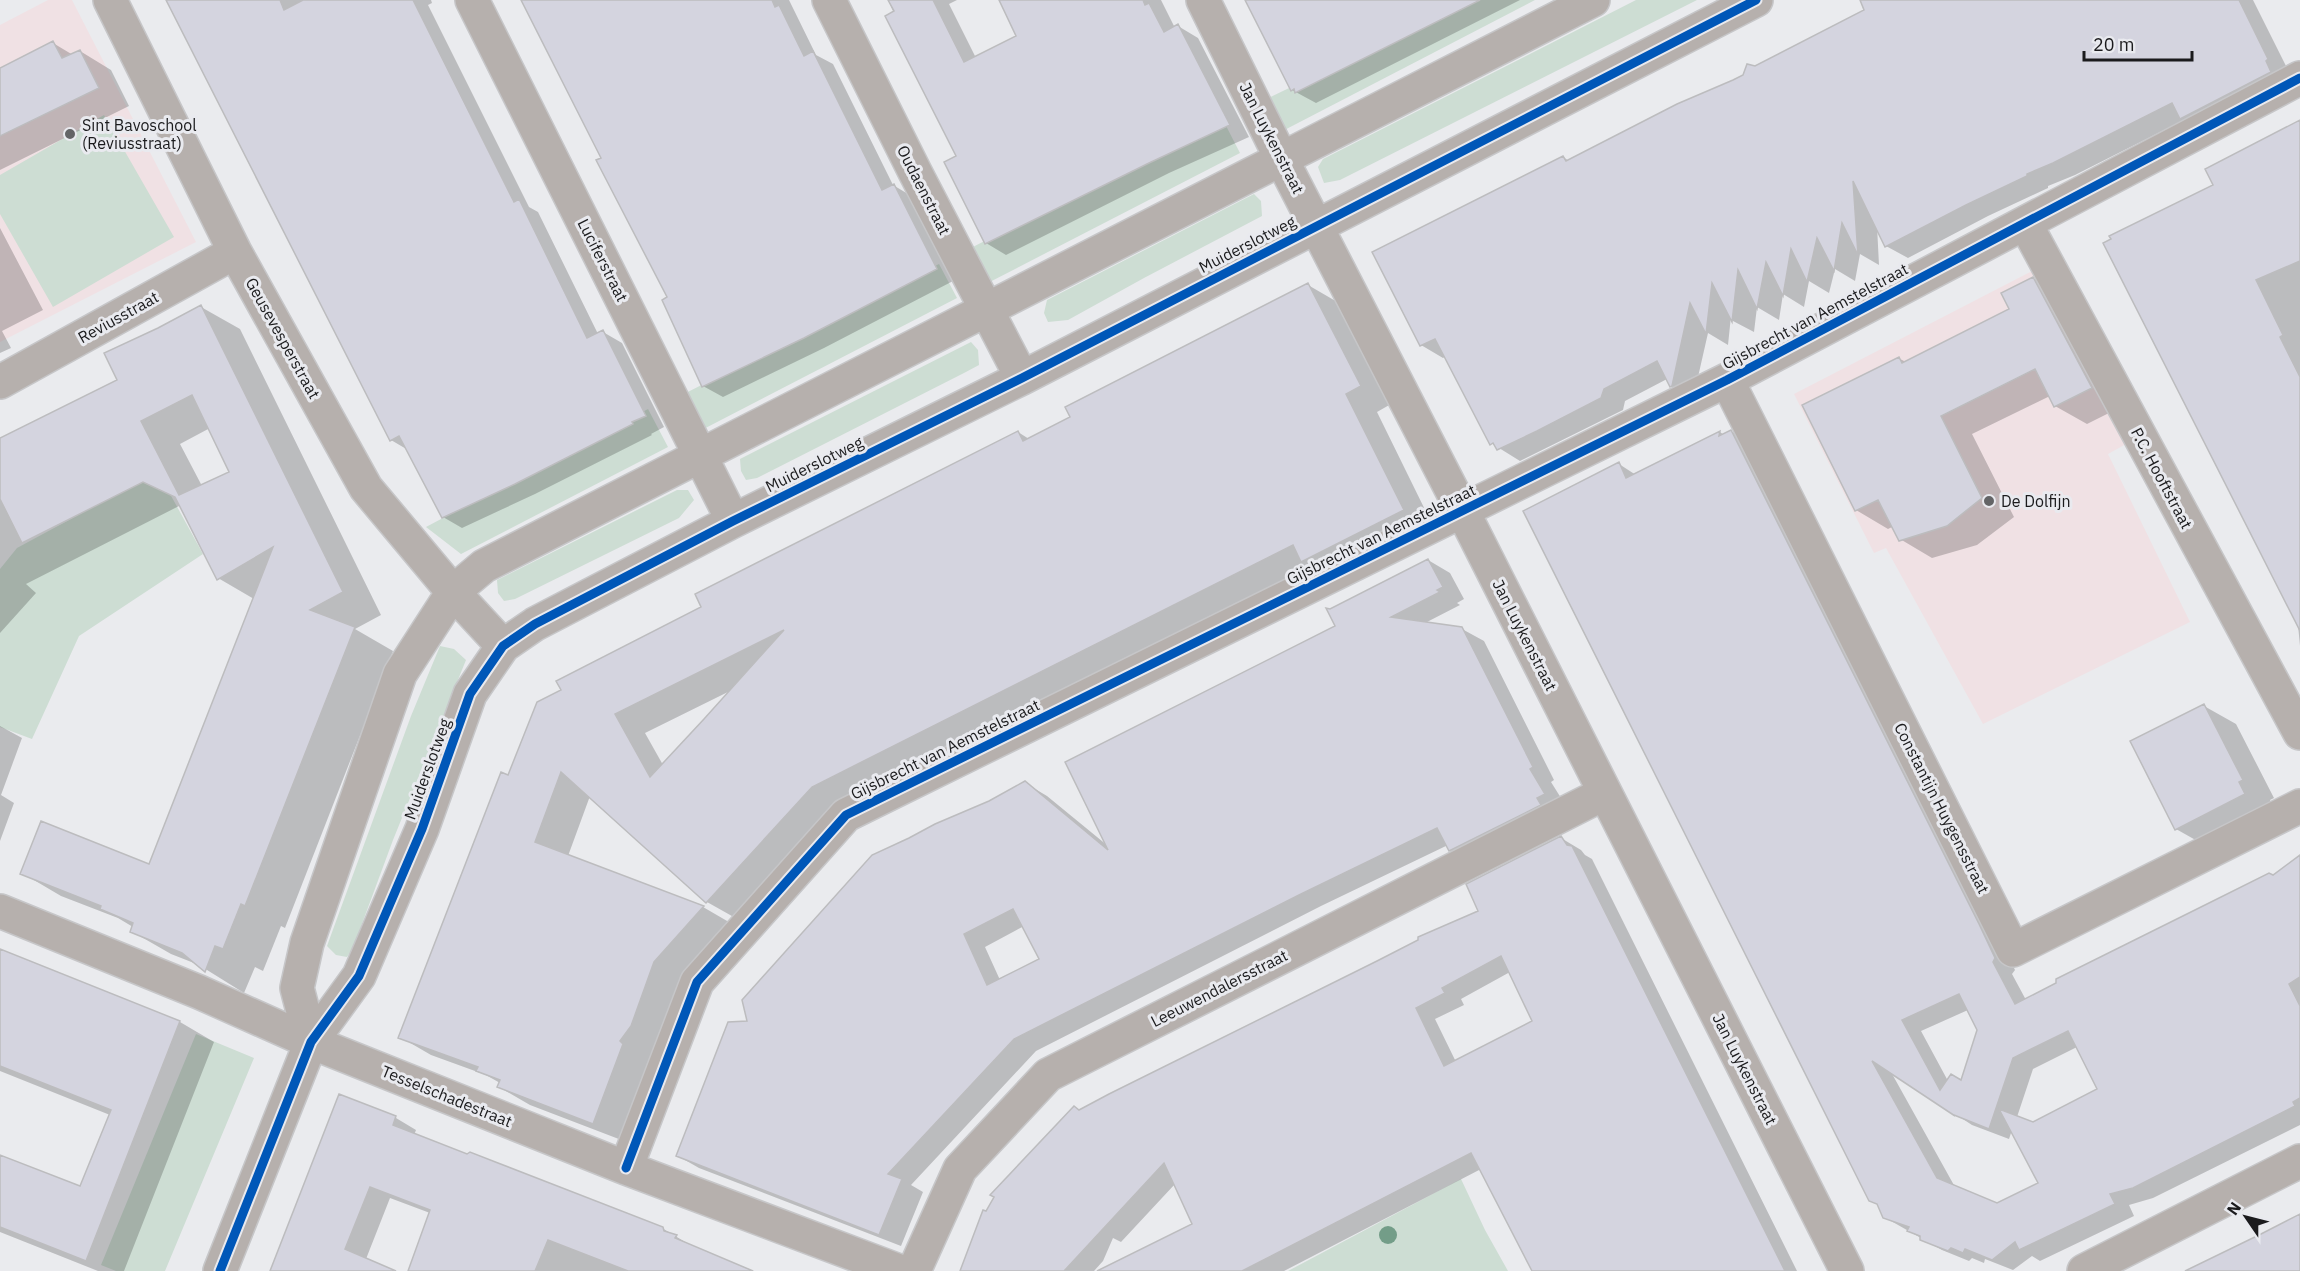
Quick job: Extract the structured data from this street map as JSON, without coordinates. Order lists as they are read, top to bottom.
{
  "streets": {
    "street": [
      "Jan Luykenstraat",
      "Oudaenstraat",
      "Muiderslotweg",
      "Luciferstraat",
      "Gijsbrecht van Aemstelstraat",
      "Reviusstraat",
      "Geusevesperstraat",
      "P.C. Hooftstraat",
      "Constantijn Huygensstraat",
      "Leeuwendalersstraat",
      "Tesselschadestraat"
    ]
  },
  "crossings": [
    ["Jan Luykenstraat", "Muiderslotweg"],
    ["Jan Luykenstraat", "Gijsbrecht van Aemstelstraat"],
    ["Jan Luykenstraat", "Leeuwendalersstraat"],
    ["Oudaenstraat", "Muiderslotweg"],
    ["Muiderslotweg", "Luciferstraat"],
    ["Muiderslotweg", "Geusevesperstraat"],
    ["Muiderslotweg", "Tesselschadestraat"],
    ["Gijsbrecht van Aemstelstraat", "P.C. Hooftstraat"],
    ["Gijsbrecht van Aemstelstraat", "Constantijn Huygensstraat"],
    ["Gijsbrecht van Aemstelstraat", "Tesselschadestraat"],
    ["Reviusstraat", "Geusevesperstraat"]
  ],
  "places": ["Sint Bavoschool (Reviusstraat)", "De Dolfijn"],
  "scale_bar": "20 m",
  "north": "top left"
}
